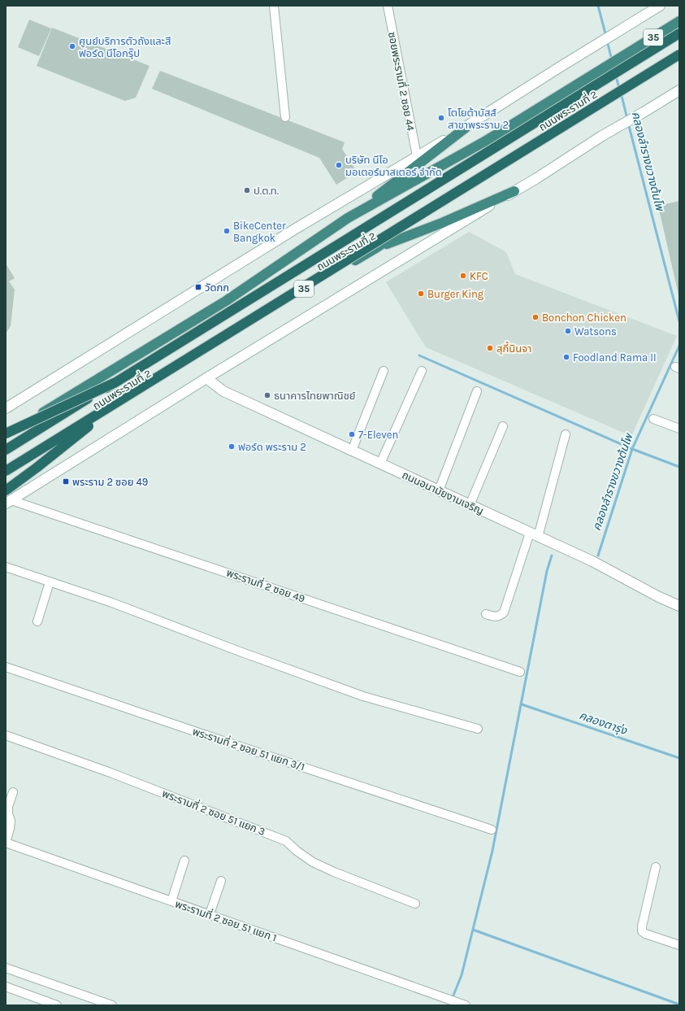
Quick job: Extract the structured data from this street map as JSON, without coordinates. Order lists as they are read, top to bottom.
{
  "streets": {
    "highway": ["35", "ถนนพระรามที่ 2"],
    "main road": ["ถนนอนามัยงามเจริญ"],
    "street": [
      "ซอยพระรามที่ 2 ซอย 44",
      "พระรามที่ 2 ซอย 49",
      "พระรามที่ 2 ซอย 51 แยก 3/1",
      "พระรามที่ 2 ซอย 51 แยก 3",
      "พระรามที่ 2 ซอย 51 แยก 1"
    ]
  },
  "crossings": [
    ["35", "ซอยพระรามที่ 2 ซอย 44"],
    ["35", "ถนนอนามัยงามเจริญ"],
    ["35", "พระรามที่ 2 ซอย 49"]
  ],
  "water": ["คลองลำรางขวางต้นโพ", "คลองตารุ่ง"],
  "places": {
    "other": [
      "ศูนย์บริการตัวถังและสี ฟอร์ด นีโอกรุ๊ป",
      "โตโยต้าบัสส์ สาขาพระราม 2",
      "บริษัท นีโอ มอเตอร์มาสเตอร์ จำกัด",
      "ป.ต.ท.",
      "BikeCenter Bangkok",
      "KFC",
      "Burger King",
      "Bonchon Chicken",
      "Watsons",
      "สุกี้นินจา",
      "Foodland Rama II",
      "ธนาคารไทยพาณิชย์",
      "7-Eleven",
      "ฟอร์ด พระราม 2"
    ],
    "transit": ["วัดกก", "พระราม 2 ซอย 49"]
  }
}
